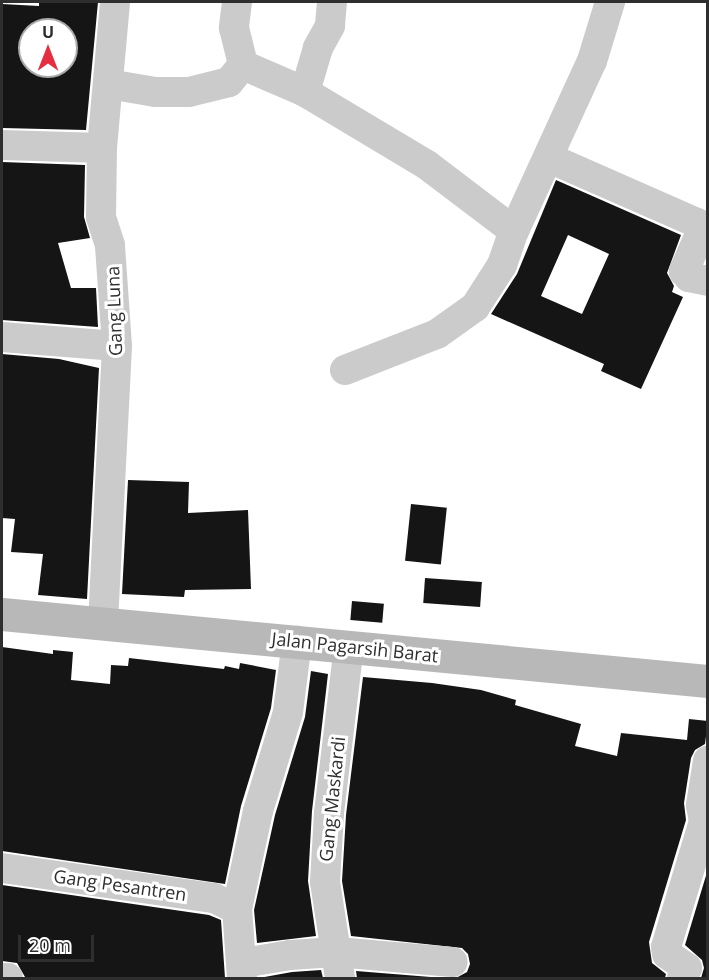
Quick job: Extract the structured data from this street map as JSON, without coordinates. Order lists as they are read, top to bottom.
{
  "streets": {
    "street": [
      "Gang Luna",
      "Jalan Pagarsih Barat",
      "Gang Maskardi",
      "Gang Pesantren"
    ]
  },
  "crossings": [
    ["Gang Luna", "Jalan Pagarsih Barat"],
    ["Jalan Pagarsih Barat", "Gang Maskardi"]
  ],
  "scale_bar": "20 m",
  "north": "top"
}
